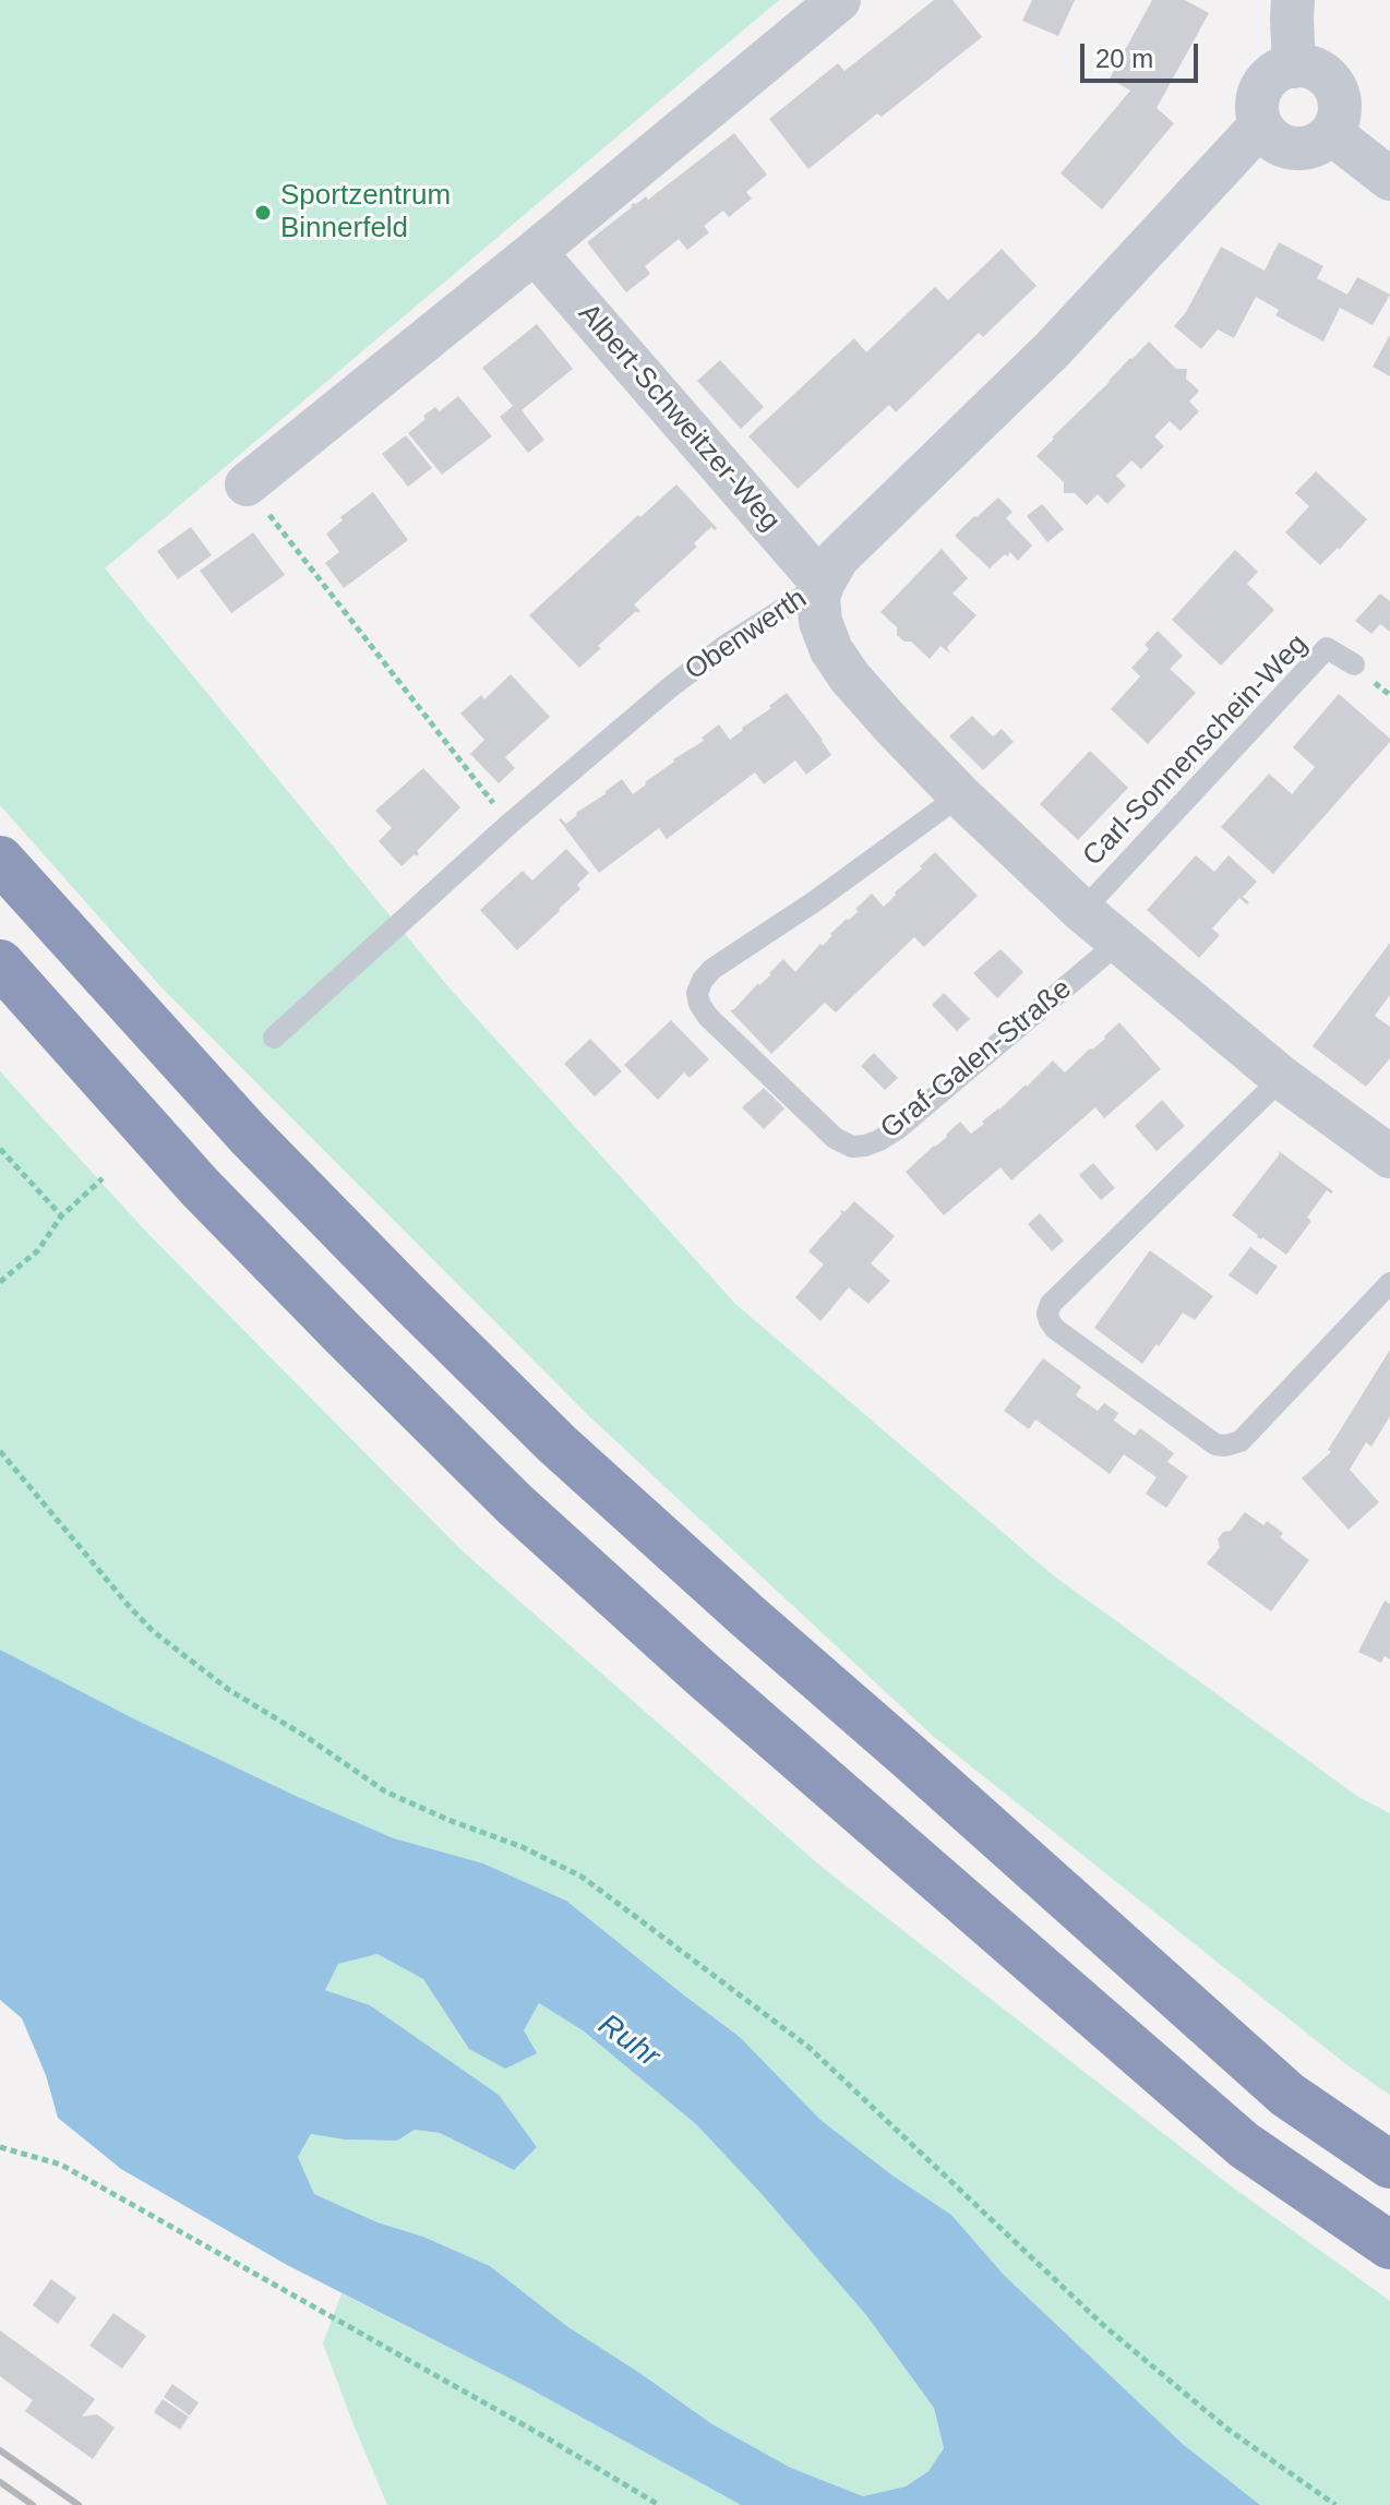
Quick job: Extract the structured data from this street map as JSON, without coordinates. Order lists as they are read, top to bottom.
{
  "streets": {
    "street": ["Albert-Schweitzer-Weg", "Obenwerth"],
    "lane": ["Carl-Sonnenschein-Weg", "Graf-Galen-Straße"]
  },
  "crossings": [
    ["Albert-Schweitzer-Weg", "Obenwerth"]
  ],
  "water": ["Ruhr"],
  "places": ["Sportzentrum Binnerfeld"],
  "scale_bar": "20 m"
}
